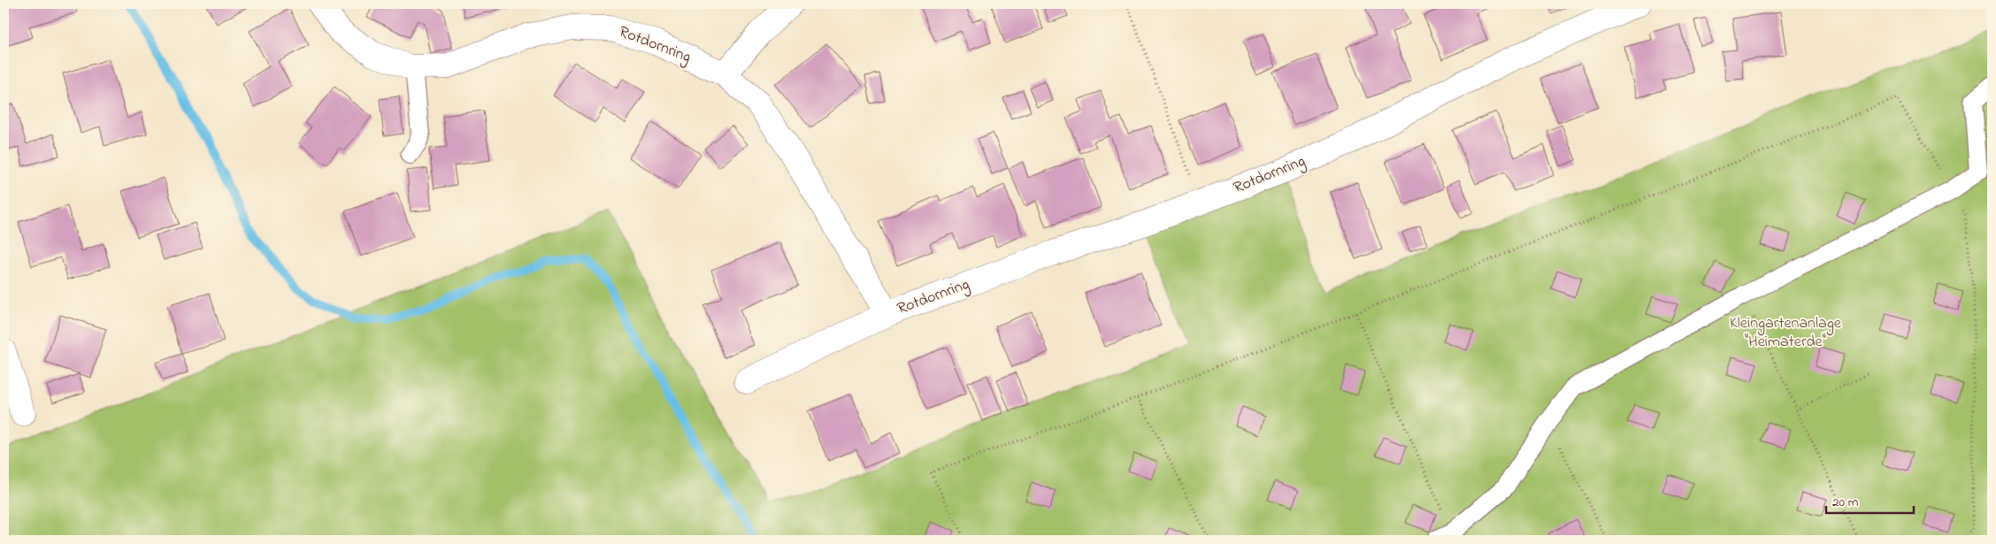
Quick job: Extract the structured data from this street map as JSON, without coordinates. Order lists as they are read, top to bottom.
{
  "streets": {
    "street": ["Rotdornring"]
  },
  "parks": ["Kleingartenanlage \"Heimaterde\""],
  "scale_bar": "20 m"
}
